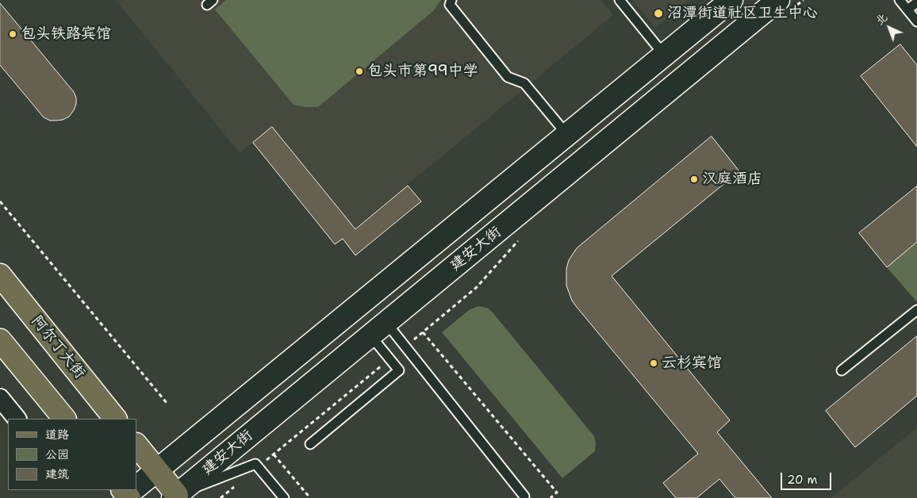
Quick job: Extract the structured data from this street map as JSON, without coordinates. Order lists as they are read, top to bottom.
{
  "streets": {
    "main road": ["建安大街", "阿尔丁大街"]
  },
  "places": [
    "沼潭街道社区卫生中心",
    "包头铁路宾馆",
    "包头市第99中学",
    "汉庭酒店",
    "云杉宾馆"
  ],
  "legend": ["道路", "公园", "建筑"],
  "scale_bar": "20 m",
  "north": "top left"
}
